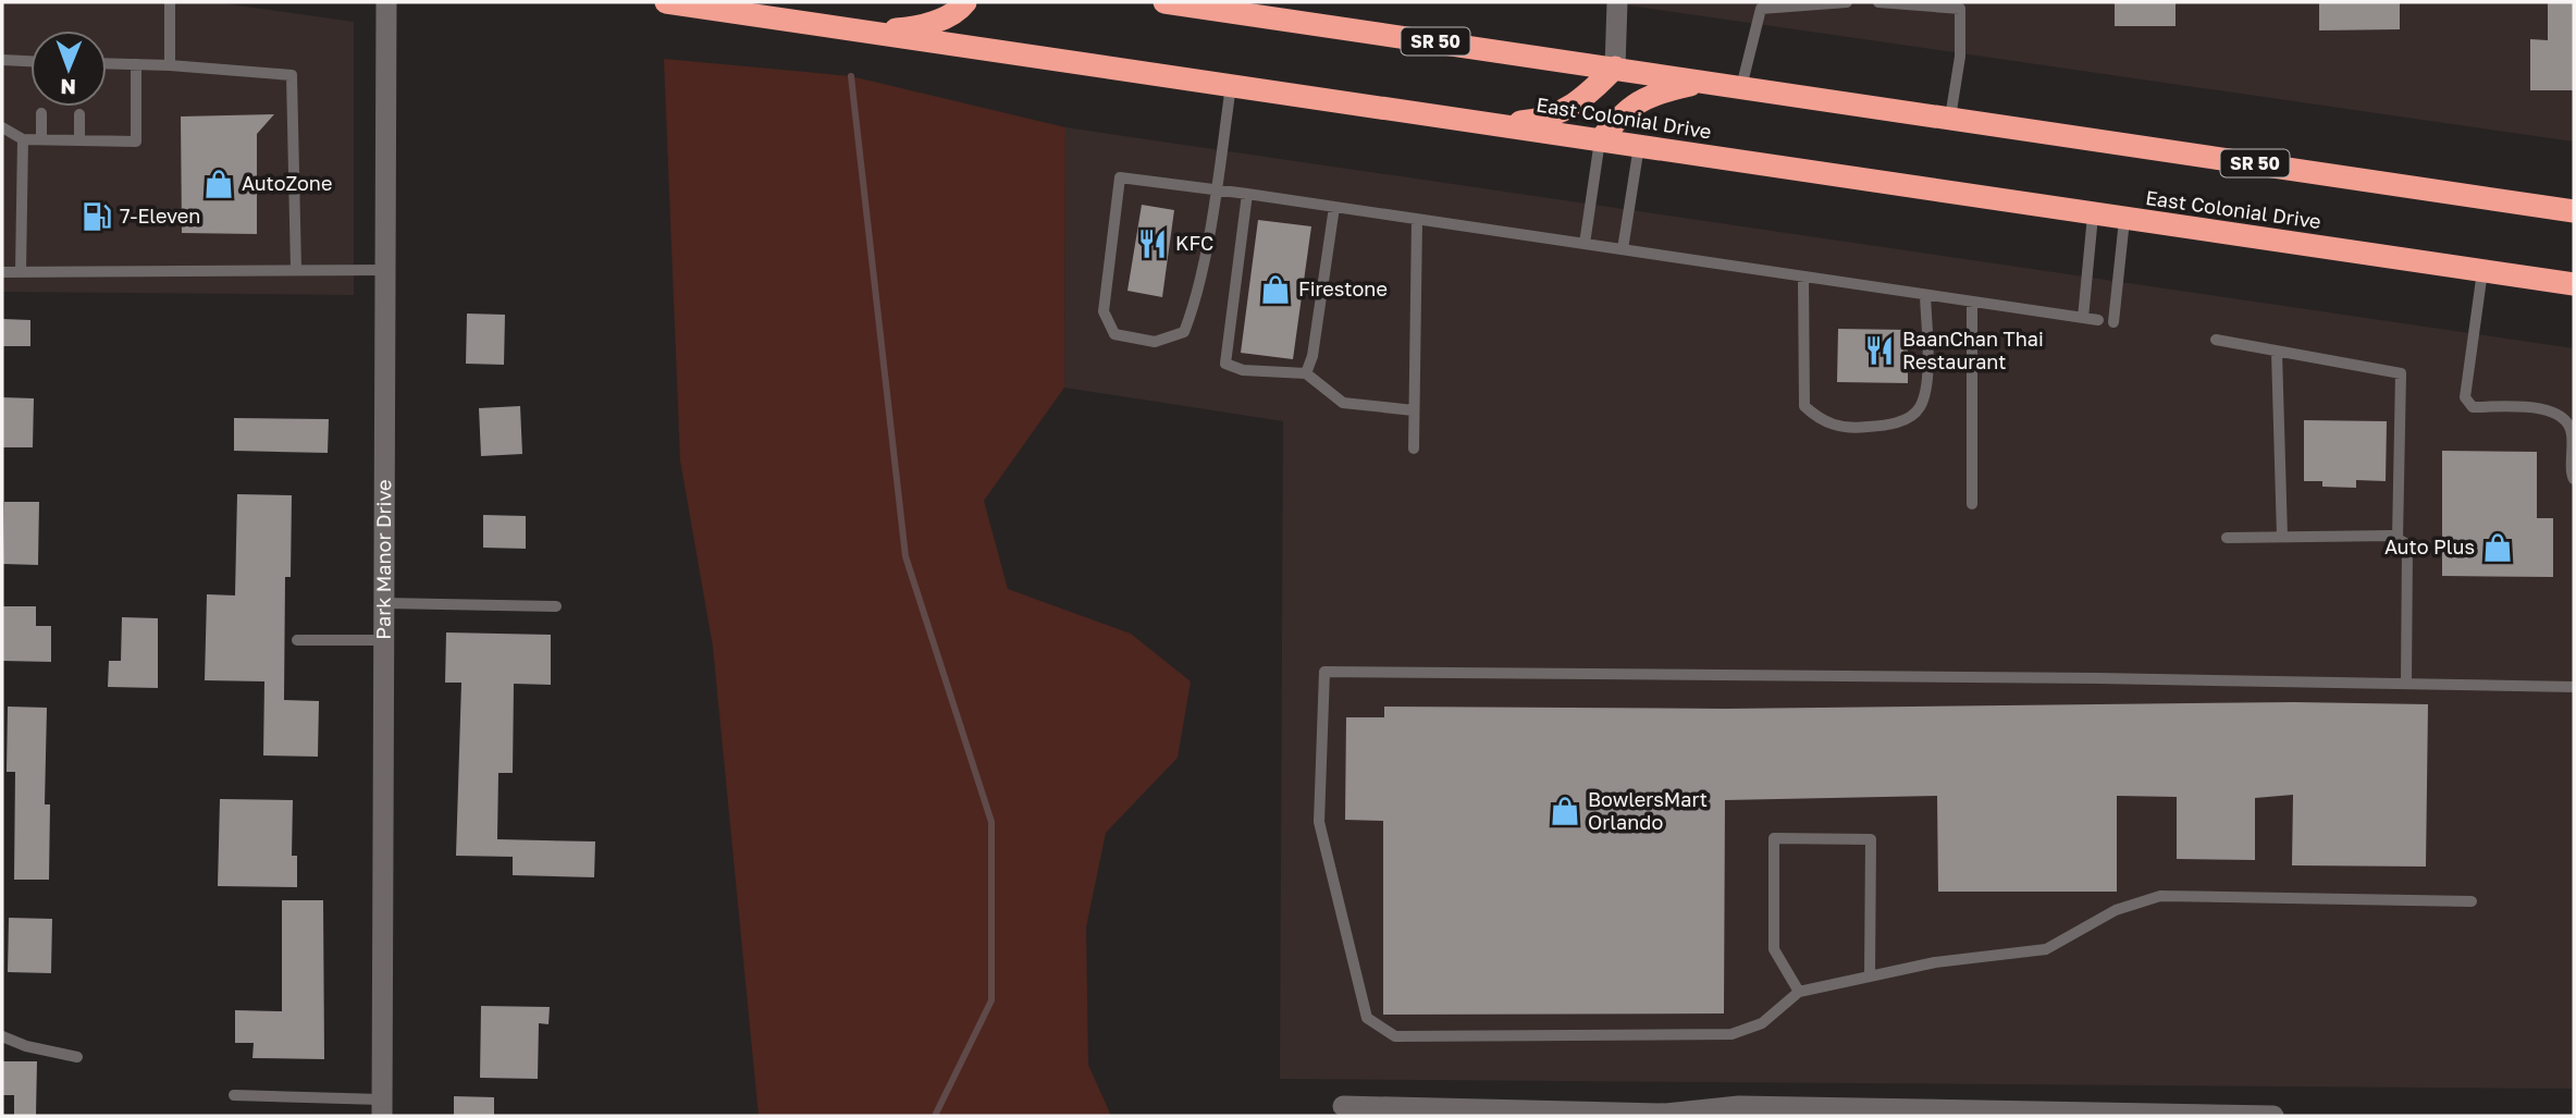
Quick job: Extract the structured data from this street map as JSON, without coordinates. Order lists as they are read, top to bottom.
{
  "streets": {
    "highway": ["SR 50", "East Colonial Drive"],
    "street": ["Park Manor Drive"]
  },
  "places": {
    "shop": [
      "AutoZone",
      "Firestone",
      "Auto Plus",
      "BowlersMart Orlando"
    ],
    "fuel station": ["7-Eleven"],
    "restaurant": ["KFC", "BaanChan Thai Restaurant"]
  },
  "north": "bottom"
}
